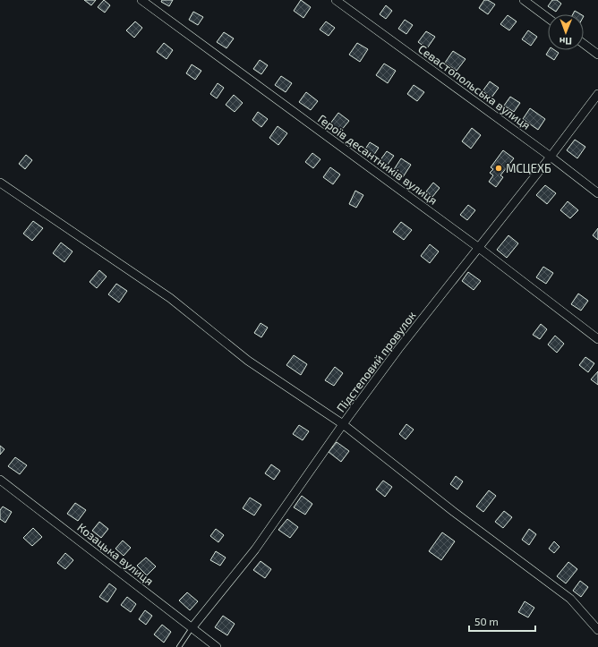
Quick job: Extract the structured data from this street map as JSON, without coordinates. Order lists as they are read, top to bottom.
{
  "streets": {
    "street": [
      "Севастопольська вулиця",
      "Героїв десантників вулиця",
      "Підстеповий провулок",
      "Козацька вулиця"
    ]
  },
  "crossings": [
    ["Севастопольська вулиця", "Підстеповий провулок"],
    ["Героїв десантників вулиця", "Підстеповий провулок"],
    ["Підстеповий провулок", "Козацька вулиця"]
  ],
  "places": ["МСЦЕХБ"],
  "scale_bar": "50 m",
  "north": "bottom"
}
